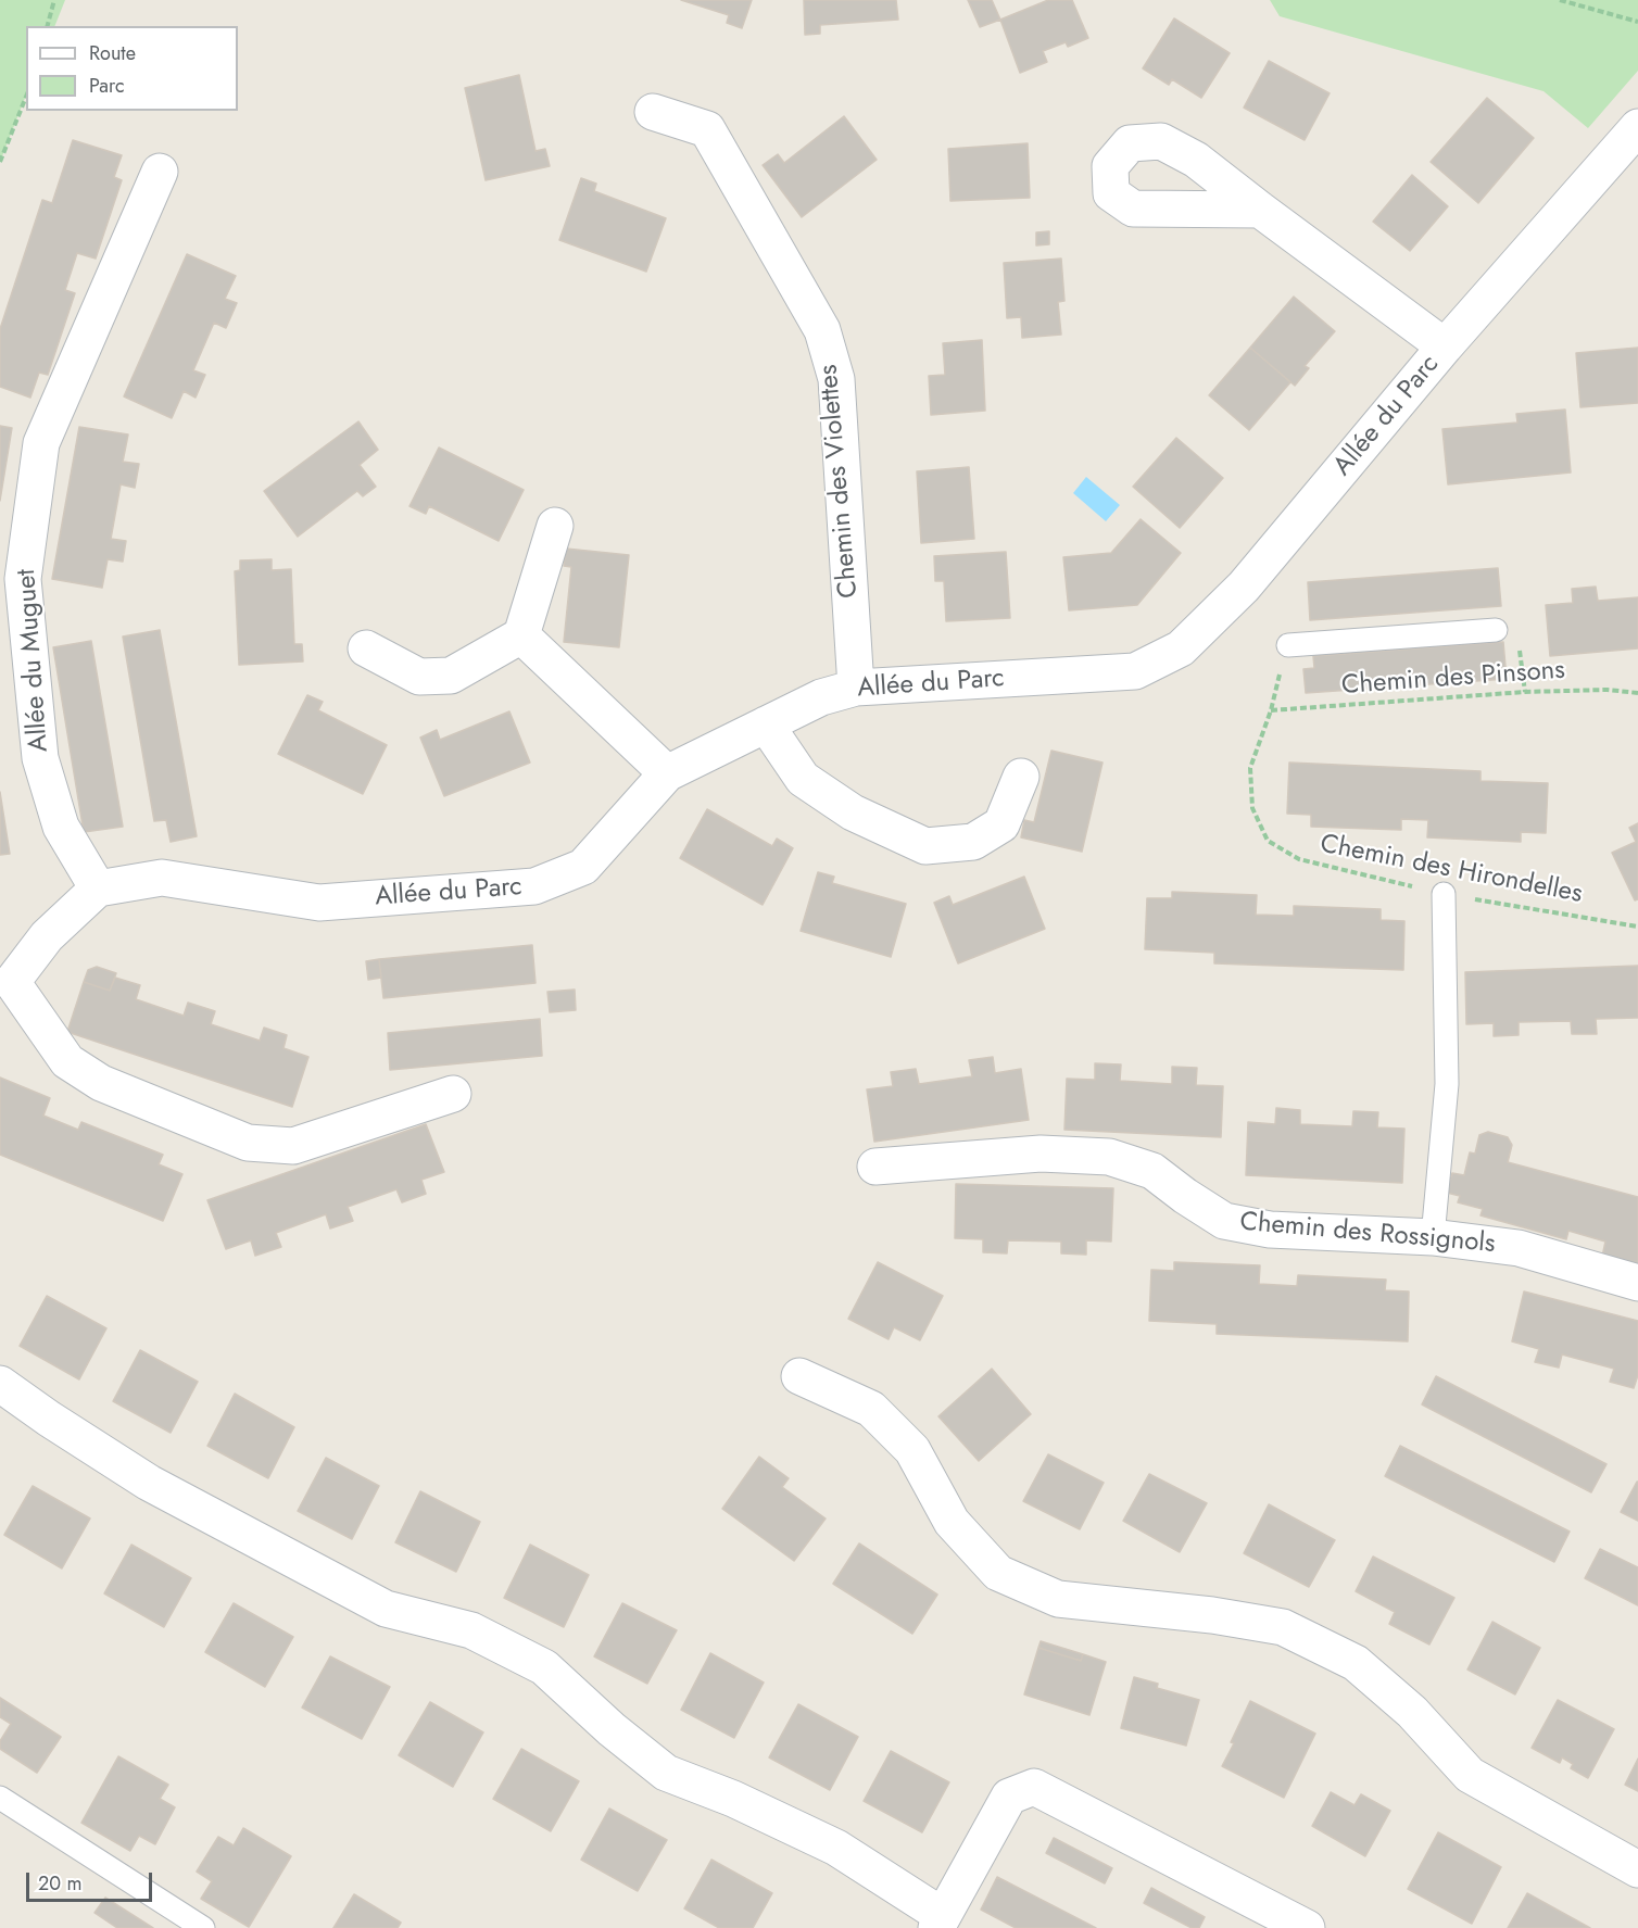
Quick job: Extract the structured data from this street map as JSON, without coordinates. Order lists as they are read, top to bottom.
{
  "streets": {
    "street": [
      "Allée du Parc",
      "Chemin des Violettes",
      "Allée du Muguet",
      "Chemin des Rossignols"
    ],
    "path": ["Chemin des Pinsons", "Chemin des Hirondelles"]
  },
  "crossings": [
    ["Allée du Parc", "Chemin des Violettes"],
    ["Allée du Parc", "Allée du Muguet"],
    ["Chemin des Pinsons", "Chemin des Hirondelles"]
  ],
  "legend": ["Route", "Parc"],
  "scale_bar": "20 m"
}
